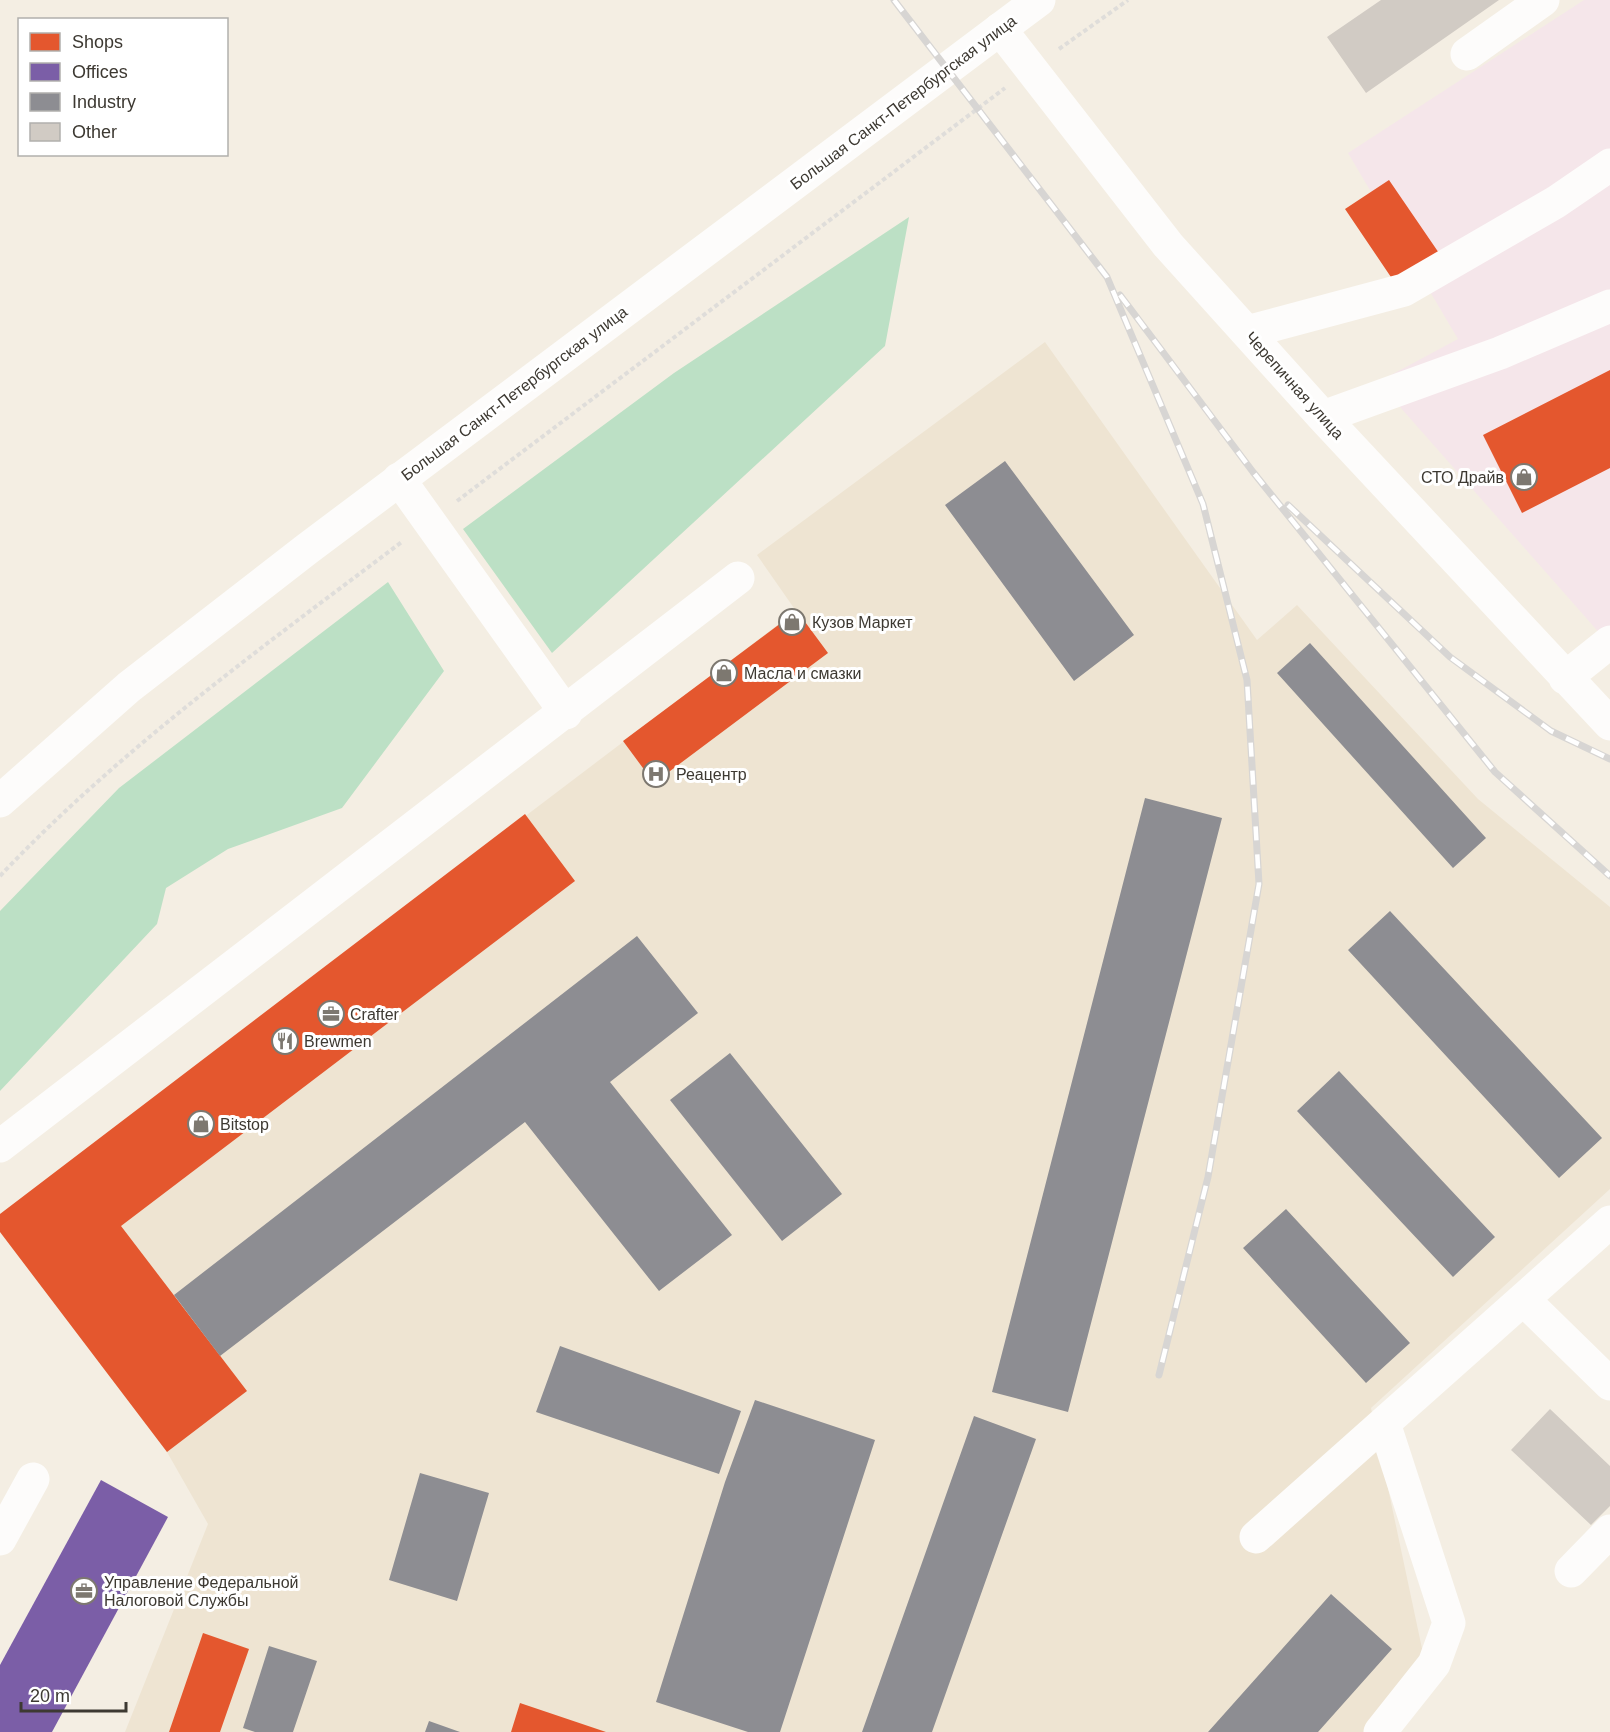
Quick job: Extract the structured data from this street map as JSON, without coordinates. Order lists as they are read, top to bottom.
{
  "streets": {
    "main road": ["Большая Санкт-Петербургская улица", "Черепичная улица"]
  },
  "crossings": [
    ["Большая Санкт-Петербургская улица", "Черепичная улица"]
  ],
  "places": {
    "shop": [
      "СТО Драйв",
      "Кузов Маркет",
      "Масла и смазки",
      "Bitstop"
    ],
    "hospital": ["Реацентр"],
    "office": ["Crafter", "Управление Федеральной Налоговой Службы"],
    "restaurant": ["Brewmen"]
  },
  "legend": [
    "Shops",
    "Offices",
    "Industry",
    "Other"
  ],
  "scale_bar": "20 m"
}
